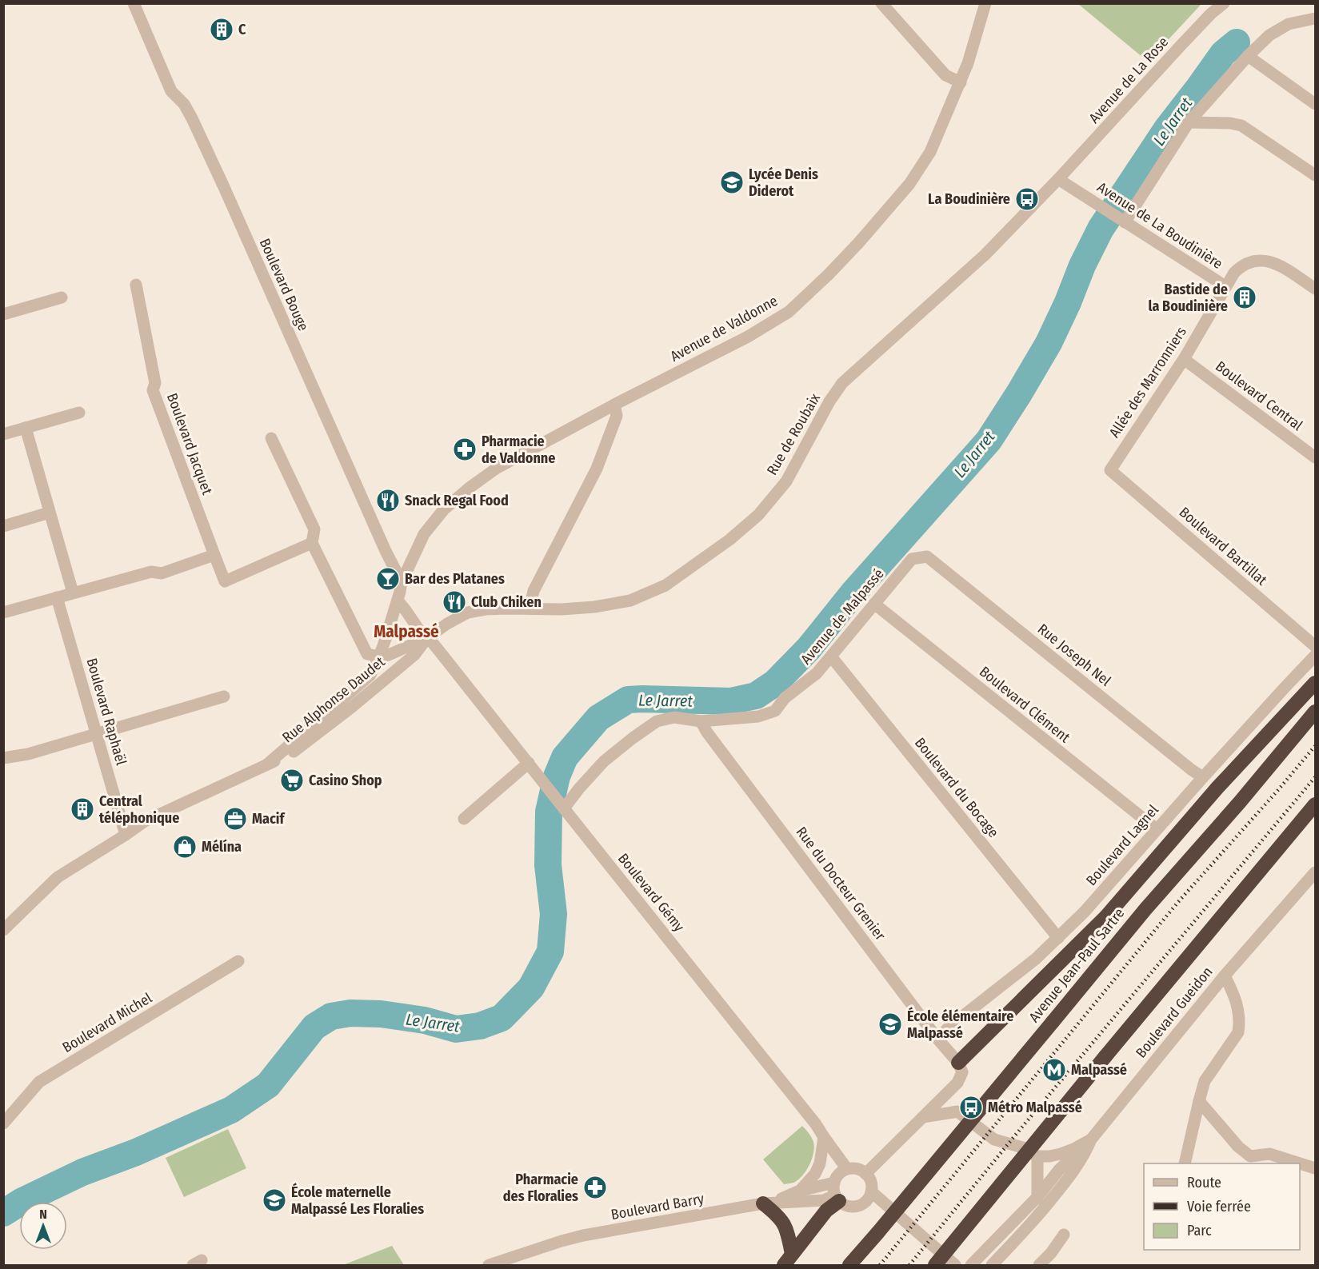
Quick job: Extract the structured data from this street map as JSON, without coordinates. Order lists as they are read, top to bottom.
{
  "streets": {
    "highway": ["Avenue Jean-Paul Sartre"],
    "street": [
      "Avenue de La Rose",
      "Avenue de La Boudinière",
      "Boulevard Bouge",
      "Avenue de Valdonne",
      "Allée des Marronniers",
      "Boulevard Central",
      "Rue de Roubaix",
      "Boulevard Jacquet",
      "Boulevard Bartillat",
      "Avenue de Malpassé",
      "Rue Joseph Nel",
      "Rue Alphonse Daudet",
      "Boulevard Clément",
      "Boulevard Raphaël",
      "Boulevard du Bocage",
      "Boulevard Lagnel",
      "Rue du Docteur Grenier",
      "Boulevard Gémy",
      "Boulevard Gueidon",
      "Boulevard Michel",
      "Boulevard Barry"
    ]
  },
  "crossings": [
    ["Avenue de La Rose", "Avenue de La Boudinière"],
    ["Avenue de La Rose", "Rue de Roubaix"],
    ["Avenue de La Boudinière", "Allée des Marronniers"],
    ["Avenue de La Boudinière", "Rue de Roubaix"],
    ["Boulevard Bouge", "Avenue de Valdonne"],
    ["Avenue de Valdonne", "Rue Alphonse Daudet"],
    ["Allée des Marronniers", "Boulevard Central"],
    ["Allée des Marronniers", "Boulevard Bartillat"],
    ["Rue de Roubaix", "Rue Alphonse Daudet"],
    ["Rue de Roubaix", "Boulevard Gémy"],
    ["Avenue de Malpassé", "Rue Joseph Nel"],
    ["Avenue de Malpassé", "Boulevard Clément"],
    ["Avenue de Malpassé", "Boulevard du Bocage"],
    ["Avenue de Malpassé", "Rue du Docteur Grenier"],
    ["Avenue de Malpassé", "Boulevard Gémy"],
    ["Rue Joseph Nel", "Boulevard Lagnel"],
    ["Rue Alphonse Daudet", "Boulevard Raphaël"],
    ["Rue Alphonse Daudet", "Boulevard Gémy"],
    ["Boulevard Clément", "Boulevard Lagnel"],
    ["Boulevard du Bocage", "Boulevard Lagnel"],
    ["Boulevard Lagnel", "Rue du Docteur Grenier"],
    ["Boulevard Gémy", "Boulevard Barry"]
  ],
  "districts": ["Malpassé"],
  "water": ["Le Jarret"],
  "places": {
    "building": ["C", "Bastide de la Boudinière", "Central téléphonique"],
    "school or university": ["Lycée Denis Diderot", "École élémentaire Malpassé", "École maternelle Malpassé Les Floralies"],
    "bus stop": ["La Boudinière", "Métro Malpassé"],
    "pharmacy": ["Pharmacie de Valdonne", "Pharmacie des Floralies"],
    "restaurant": ["Snack Regal Food", "Club Chiken"],
    "bar": ["Bar des Platanes"],
    "supermarket": ["Casino Shop"],
    "office": ["Macif"],
    "shop": ["Mélína"],
    "metro station": ["Malpassé"]
  },
  "legend": ["Route", "Voie ferrée", "Parc"],
  "north": "top"
}
